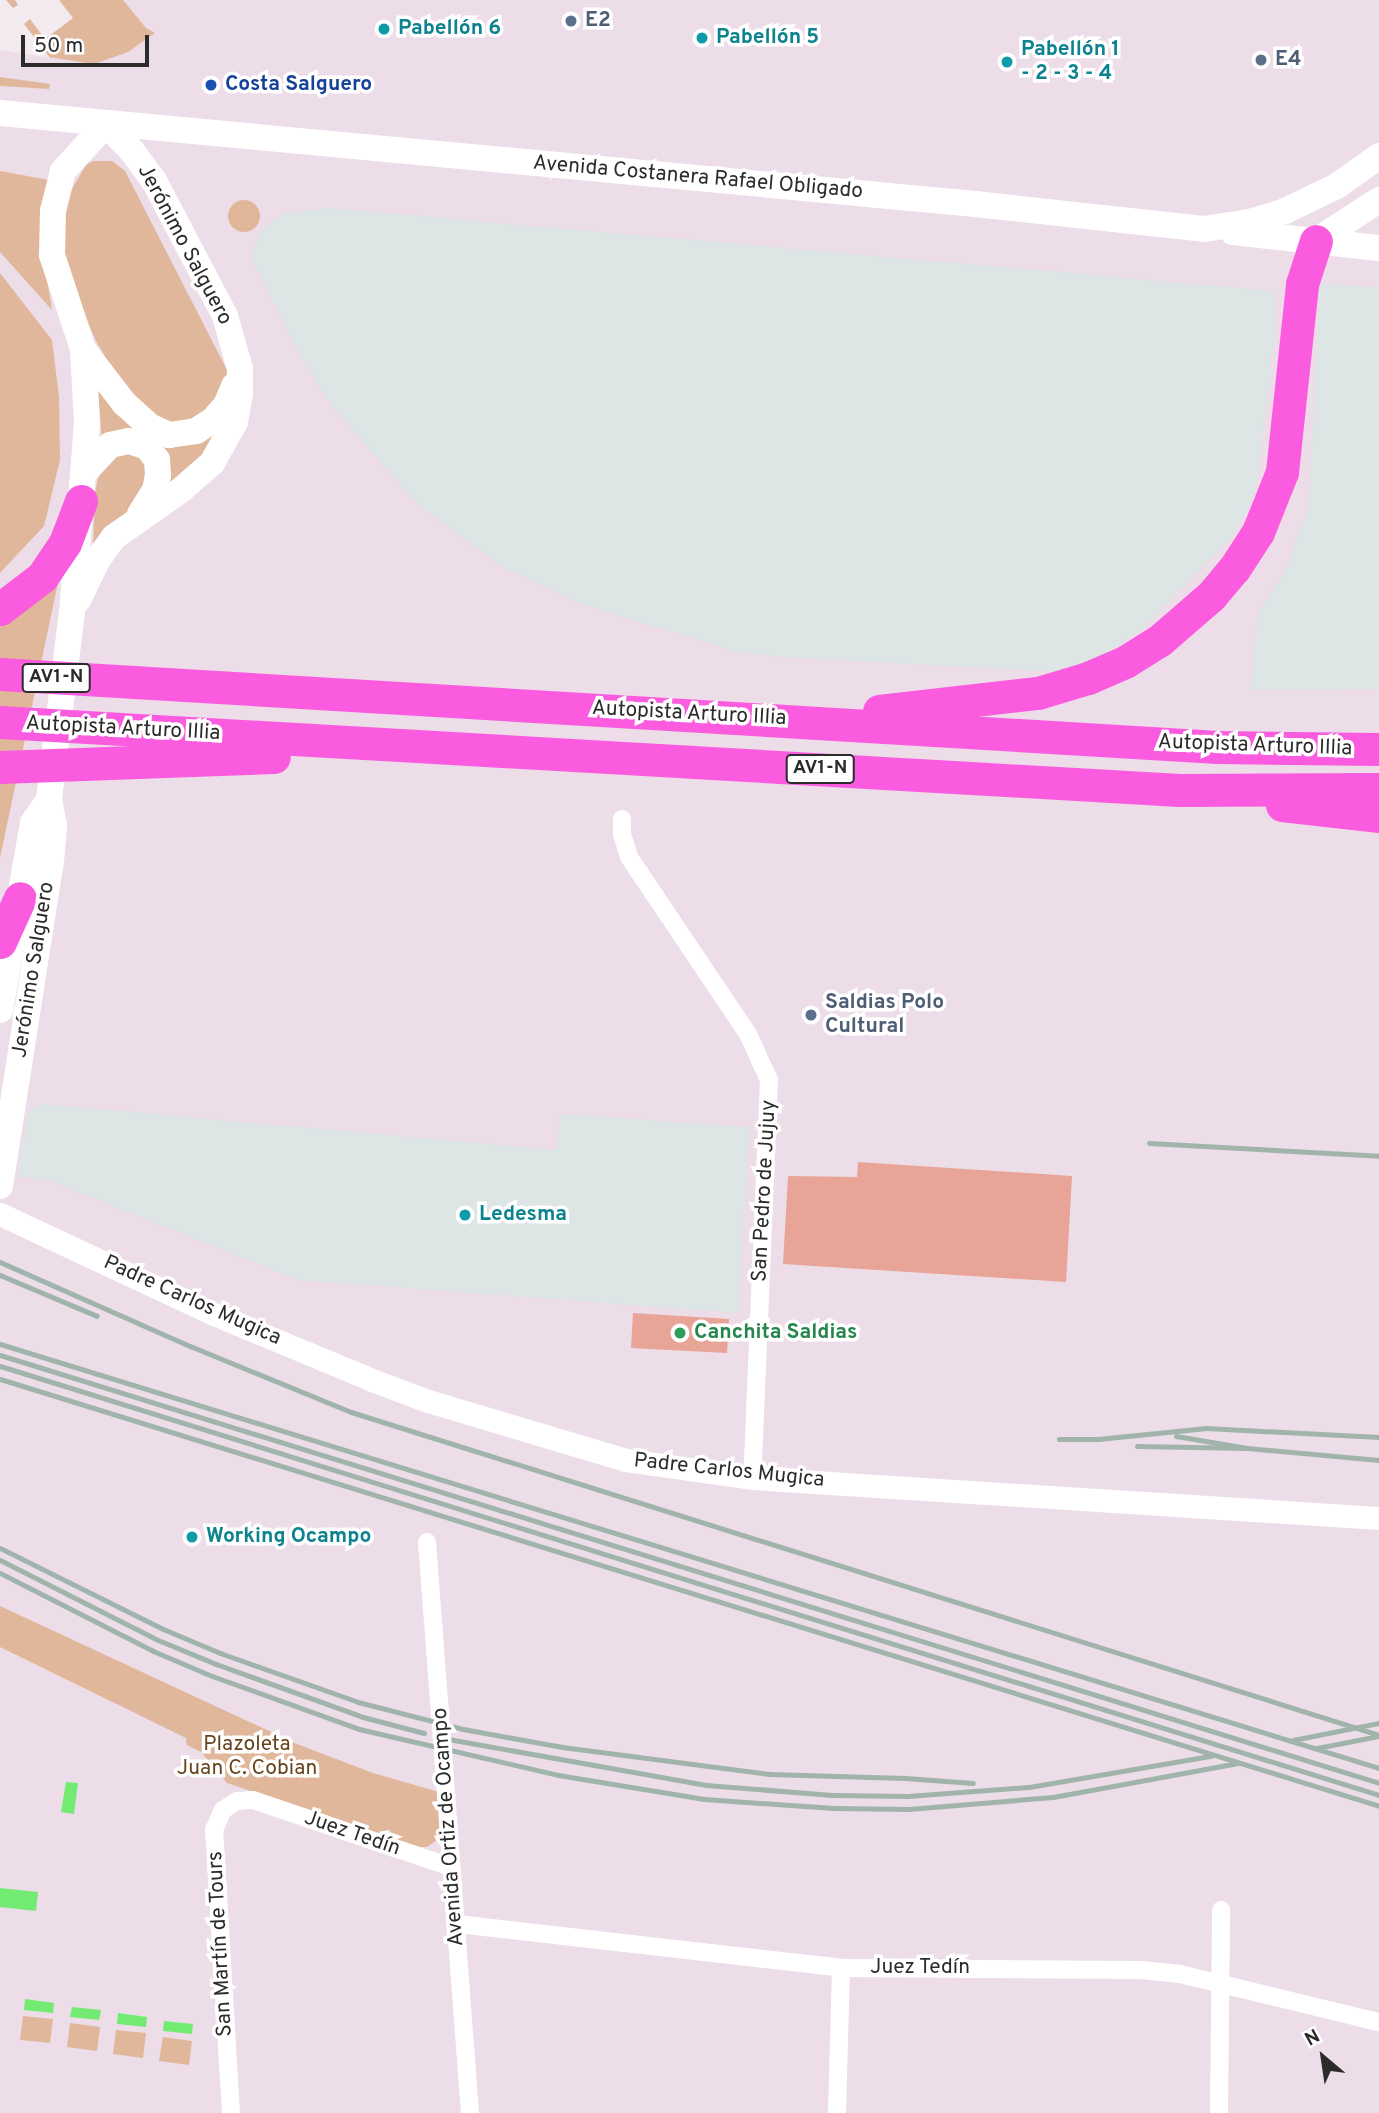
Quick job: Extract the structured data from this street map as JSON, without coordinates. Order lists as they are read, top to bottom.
{
  "streets": {
    "highway": ["AV1-N", "Autopista Arturo Illia"],
    "main road": ["Avenida Costanera Rafael Obligado", "Jerónimo Salguero"],
    "street": [
      "San Pedro de Jujuy",
      "Padre Carlos Mugica",
      "Avenida Ortiz de Ocampo",
      "Juez Tedín",
      "San Martín de Tours"
    ]
  },
  "crossings": [
    ["Avenida Costanera Rafael Obligado", "Jerónimo Salguero"],
    ["San Pedro de Jujuy", "Padre Carlos Mugica"],
    ["Avenida Ortiz de Ocampo", "Juez Tedín"],
    ["Juez Tedín", "San Martín de Tours"]
  ],
  "parks": ["Plazoleta Juan C. Cobian"],
  "places": [
    "E2",
    "Pabellón 6",
    "Pabellón 5",
    "E4",
    "Pabellón 1 - 2 - 3 - 4",
    "Costa Salguero",
    "Saldias Polo Cultural",
    "Ledesma",
    "Canchita Saldias",
    "Working Ocampo"
  ],
  "scale_bar": "50 m",
  "north": "top left"
}
